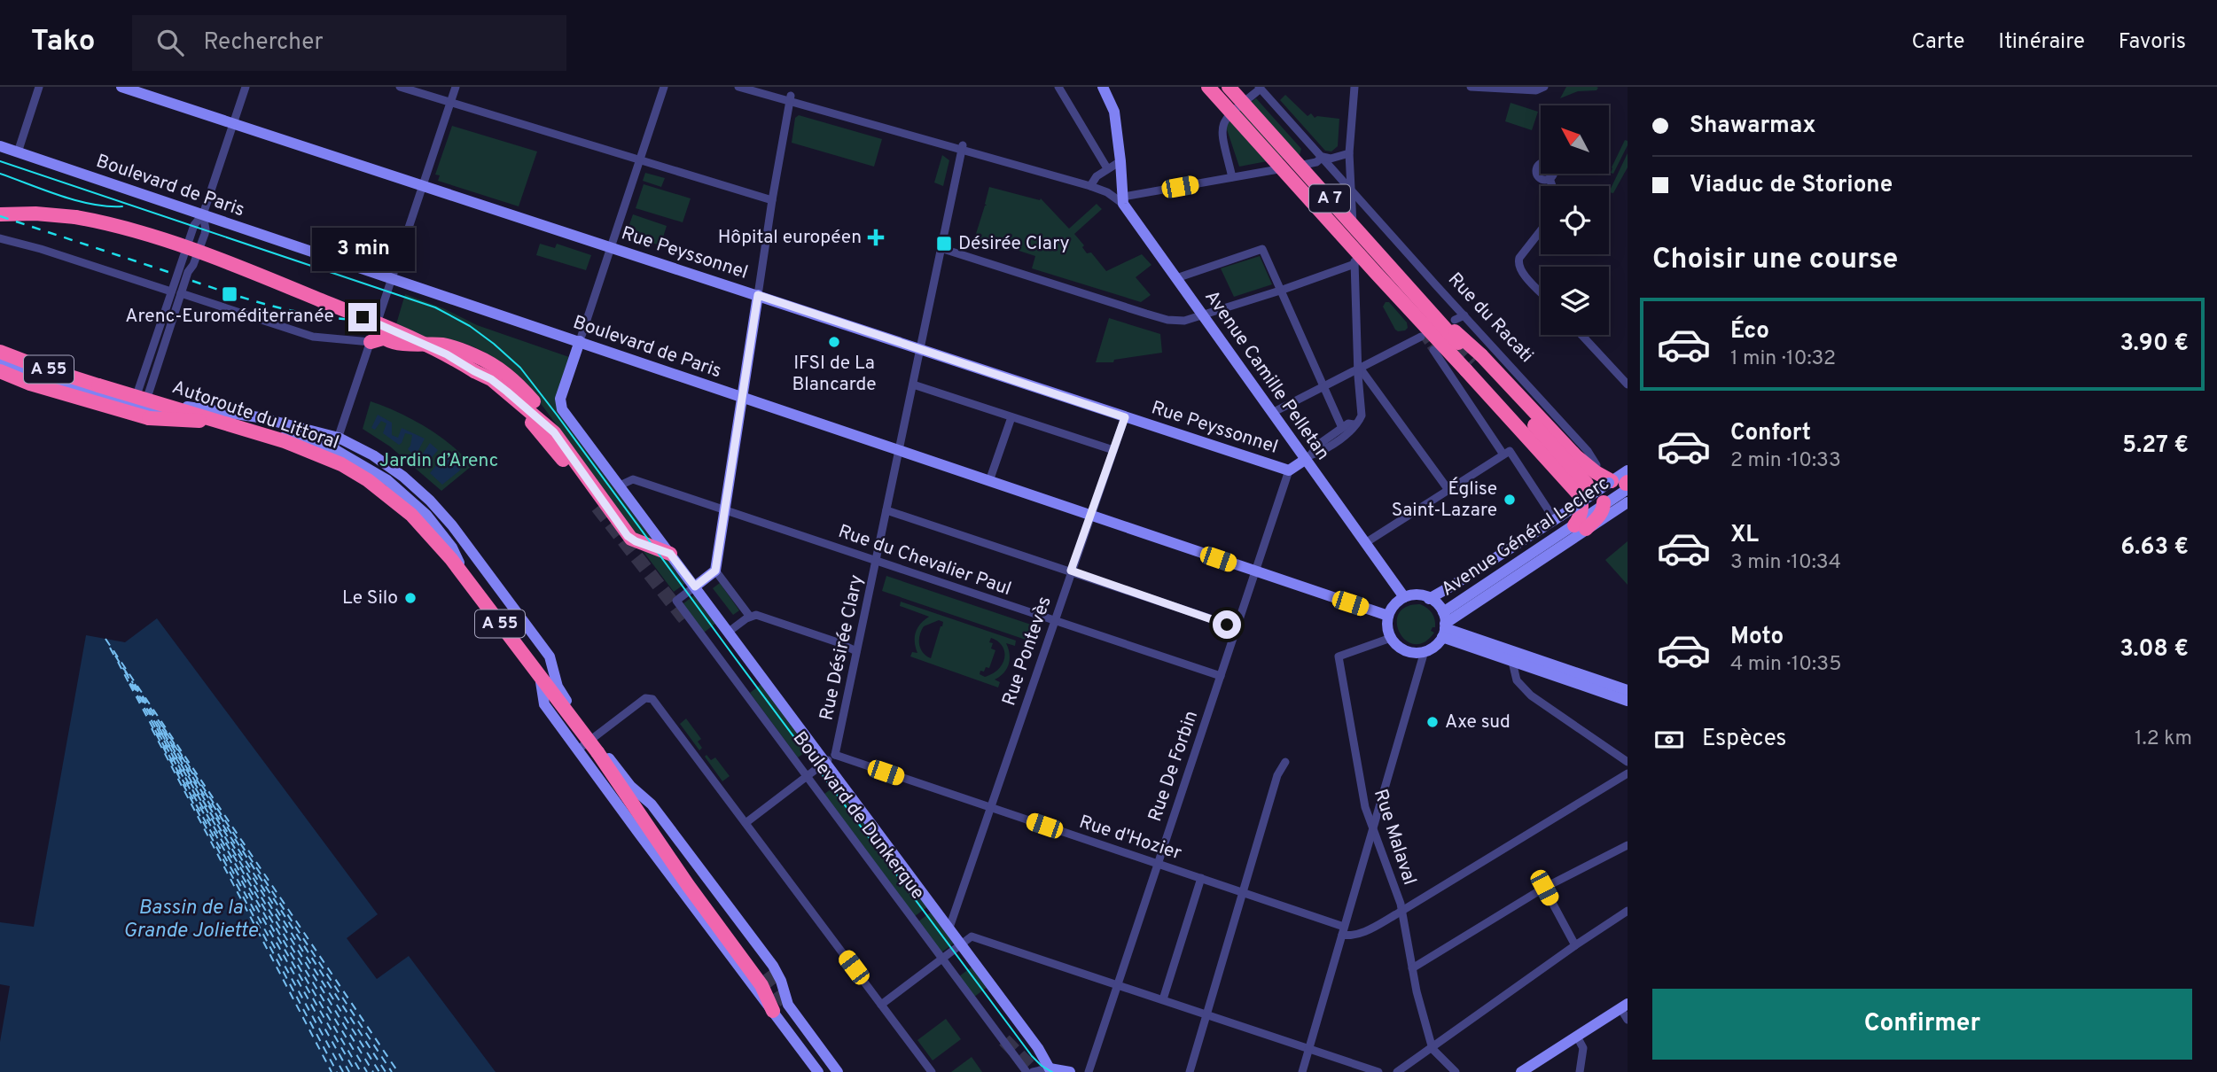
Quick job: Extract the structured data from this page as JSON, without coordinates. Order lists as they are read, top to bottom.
{
  "streets": {
    "highway": ["A 7", "A 55", "Autoroute du Littoral"],
    "street": [
      "Boulevard de Paris",
      "Rue Peyssonnel",
      "Rue du Racati",
      "Avenue Camille Pelletan",
      "Avenue Général Leclerc",
      "Rue du Chevalier Paul",
      "Rue Désirée Clary",
      "Rue Pontevès",
      "Rue De Forbin",
      "Boulevard de Dunkerque",
      "Rue Malaval",
      "Rue d'Hozier"
    ]
  },
  "crossings": [
    ["Boulevard de Paris", "Avenue Camille Pelletan"],
    ["Boulevard de Paris", "Avenue Général Leclerc"],
    ["Boulevard de Paris", "Rue Désirée Clary"],
    ["Boulevard de Paris", "Rue Pontevès"],
    ["Boulevard de Paris", "Rue De Forbin"],
    ["Boulevard de Paris", "Boulevard de Dunkerque"],
    ["Boulevard de Paris", "Rue Malaval"],
    ["A 7", "Rue du Racati"],
    ["Rue Peyssonnel", "Avenue Camille Pelletan"],
    ["Rue Peyssonnel", "Rue Désirée Clary"],
    ["Rue Peyssonnel", "Rue Pontevès"],
    ["Rue Peyssonnel", "Rue De Forbin"],
    ["Avenue Camille Pelletan", "Avenue Général Leclerc"],
    ["Avenue Camille Pelletan", "Rue Désirée Clary"],
    ["Avenue Camille Pelletan", "Rue Malaval"],
    ["Avenue Général Leclerc", "Rue Malaval"],
    ["Rue du Chevalier Paul", "Rue Désirée Clary"],
    ["Rue du Chevalier Paul", "Rue Pontevès"],
    ["Rue du Chevalier Paul", "Rue De Forbin"],
    ["Rue du Chevalier Paul", "Boulevard de Dunkerque"],
    ["Rue Désirée Clary", "Boulevard de Dunkerque"],
    ["Rue Désirée Clary", "Rue d'Hozier"],
    ["Rue Pontevès", "Boulevard de Dunkerque"],
    ["Rue Pontevès", "Rue d'Hozier"],
    ["Rue De Forbin", "Rue d'Hozier"],
    ["Boulevard de Dunkerque", "Rue d'Hozier"]
  ],
  "water": ["Bassin de la Grande Joliette"],
  "parks": ["Jardin d’Arenc"],
  "places": {
    "health": ["Hôpital européen"],
    "transit": ["Désirée Clary", "Arenc-Euroméditerranée"],
    "other": [
      "IFSI de La Blancarde",
      "Église Saint-Lazare",
      "Le Silo",
      "Axe sud"
    ]
  },
  "north": "top left",
  "page": {
    "header": "Tako",
    "search": "Rechercher",
    "nav": ["Carte", "Itinéraire", "Favoris"],
    "banner": ["Shawarmax", "Viaduc de Storione"],
    "heading": "Choisir une course",
    "bubble": "3 min",
    "list": [
      {
        "name": "Éco",
        "note": "1 min · 10:32",
        "value": "3.90 €"
      },
      {
        "name": "Confort",
        "note": "2 min · 10:33",
        "value": "5.27 €"
      },
      {
        "name": "XL",
        "note": "3 min · 10:34",
        "value": "6.63 €"
      },
      {
        "name": "Moto",
        "note": "4 min · 10:35",
        "value": "3.08 €"
      }
    ],
    "pay": ["Espèces", "1.2 km"],
    "buttons": "Confirmer"
  }
}
